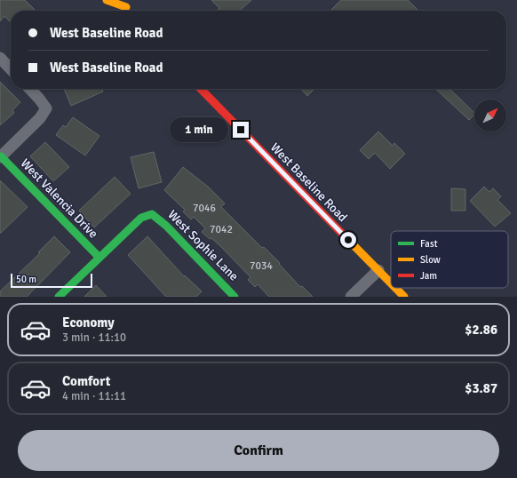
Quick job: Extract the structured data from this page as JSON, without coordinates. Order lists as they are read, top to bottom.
{
  "streets": {
    "street": ["West Baseline Road", "West Valencia Drive", "West Sophie Lane"]
  },
  "crossings": [
    ["West Valencia Drive", "West Sophie Lane"]
  ],
  "house_numbers": ["7046", "7042", "7034"],
  "legend": ["Fast", "Slow", "Jam"],
  "scale_bar": "50 m",
  "north": "top right",
  "page": {
    "banner": ["West Baseline Road", "West Baseline Road"],
    "bubble": "1 min",
    "scale": "50 m",
    "list": [
      {
        "name": "Economy",
        "note": "3 min · 11:10",
        "value": "$2.86"
      },
      {
        "name": "Comfort",
        "note": "4 min · 11:11",
        "value": "$3.87"
      }
    ],
    "buttons": "Confirm"
  }
}
